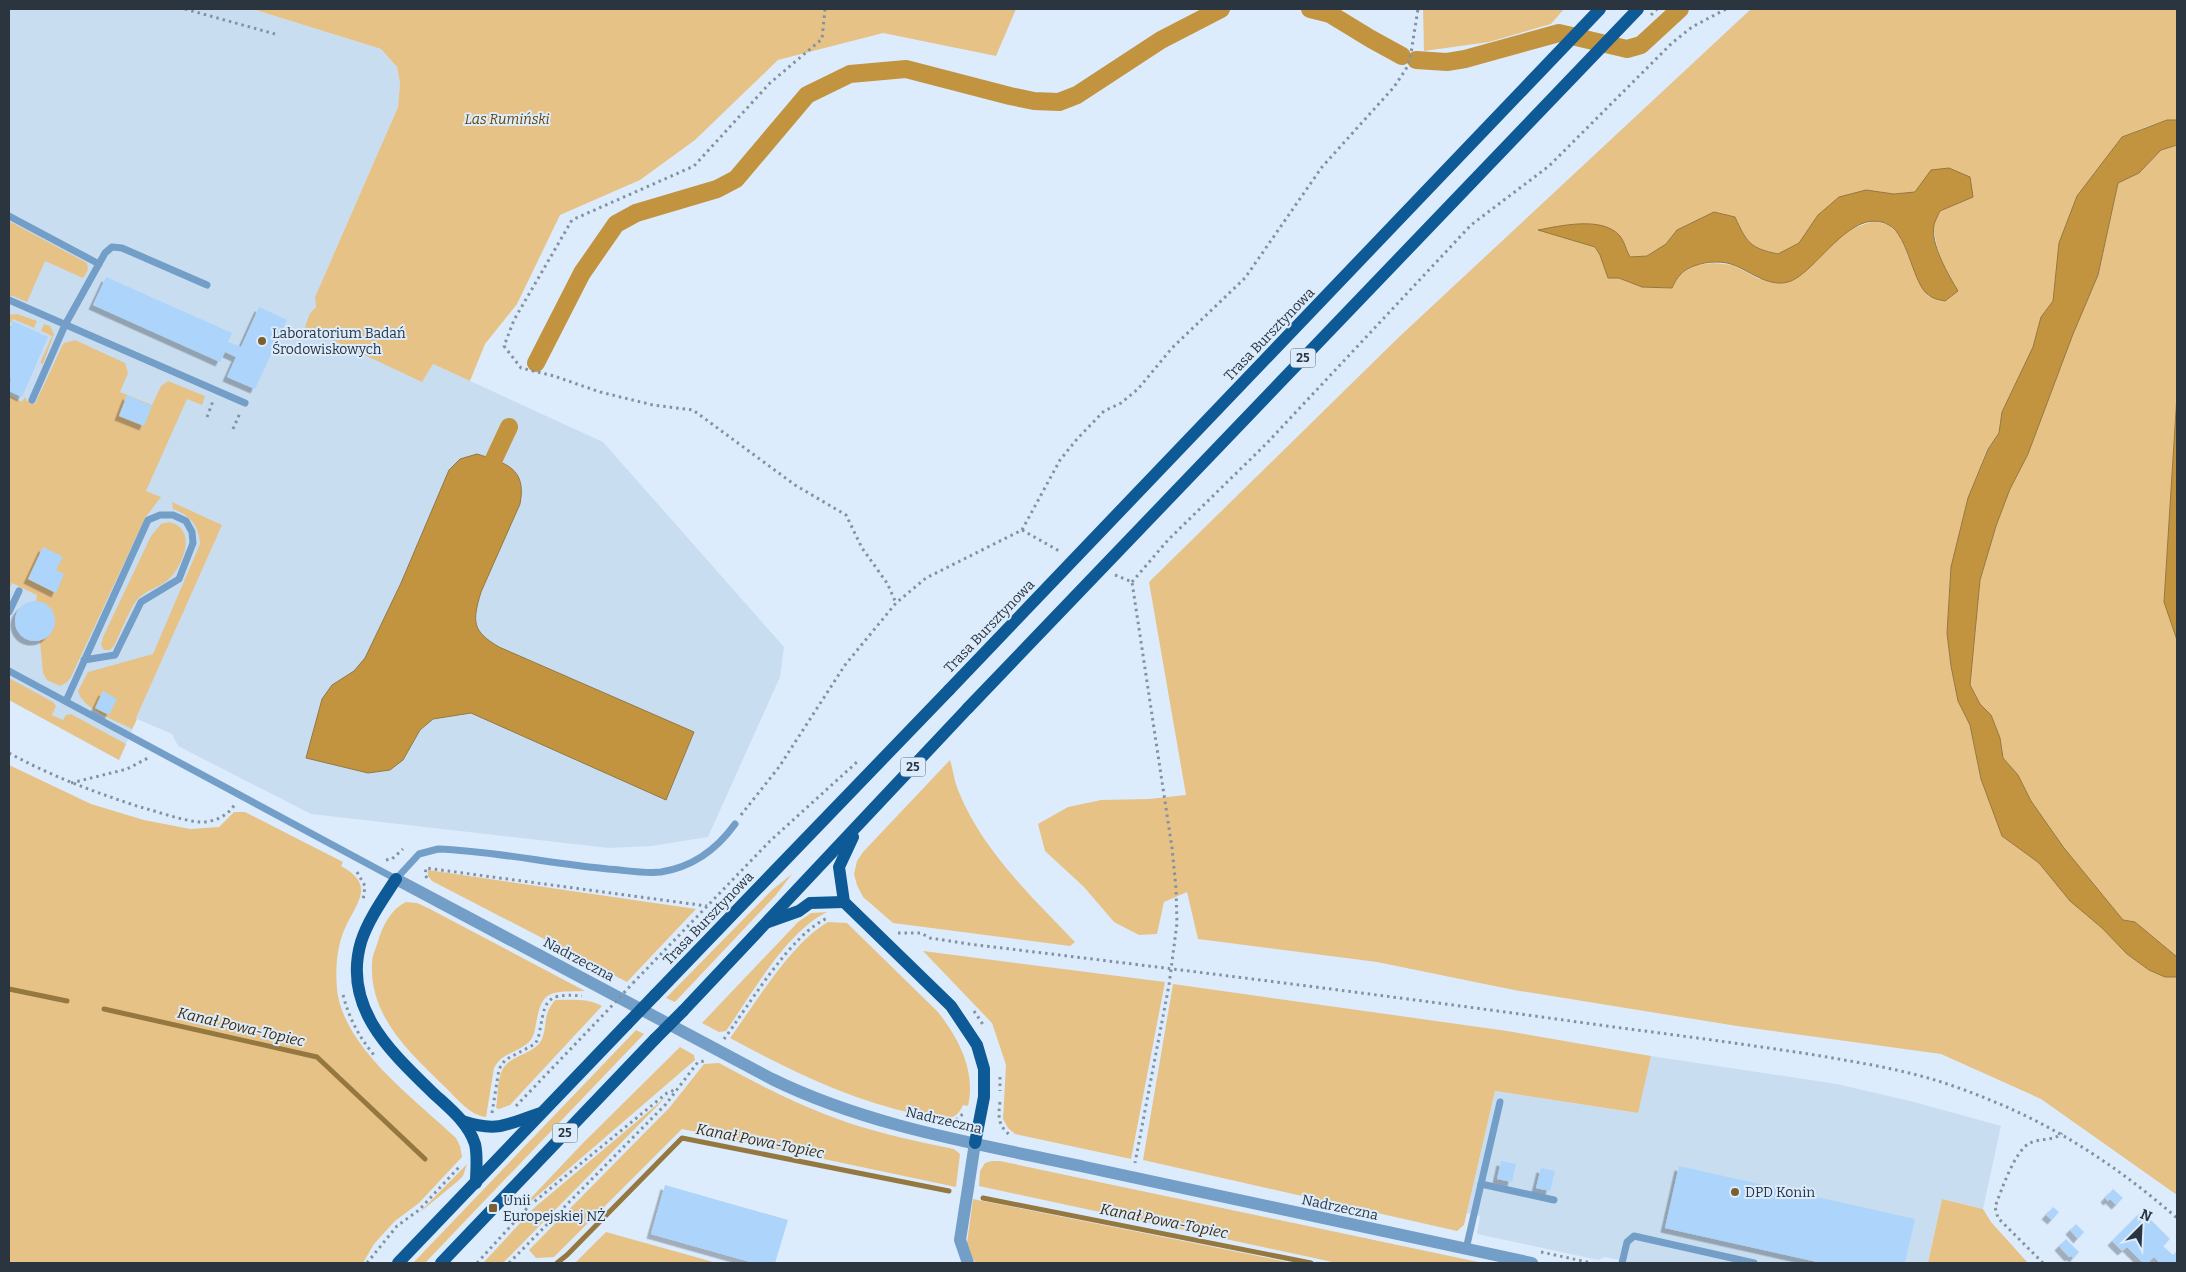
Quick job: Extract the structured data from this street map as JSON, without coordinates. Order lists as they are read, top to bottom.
{
  "streets": {
    "main road": ["Trasa Bursztynowa", "25"],
    "street": ["Nadrzeczna"]
  },
  "water": ["Kanał Powa-Topiec"],
  "parks": ["Las Rumiński"],
  "places": {
    "other": ["Laboratorium Badań Środowiskowych", "DPD Konin"],
    "transit": ["Unii Europejskiej NŻ"]
  },
  "north": "top right"
}
